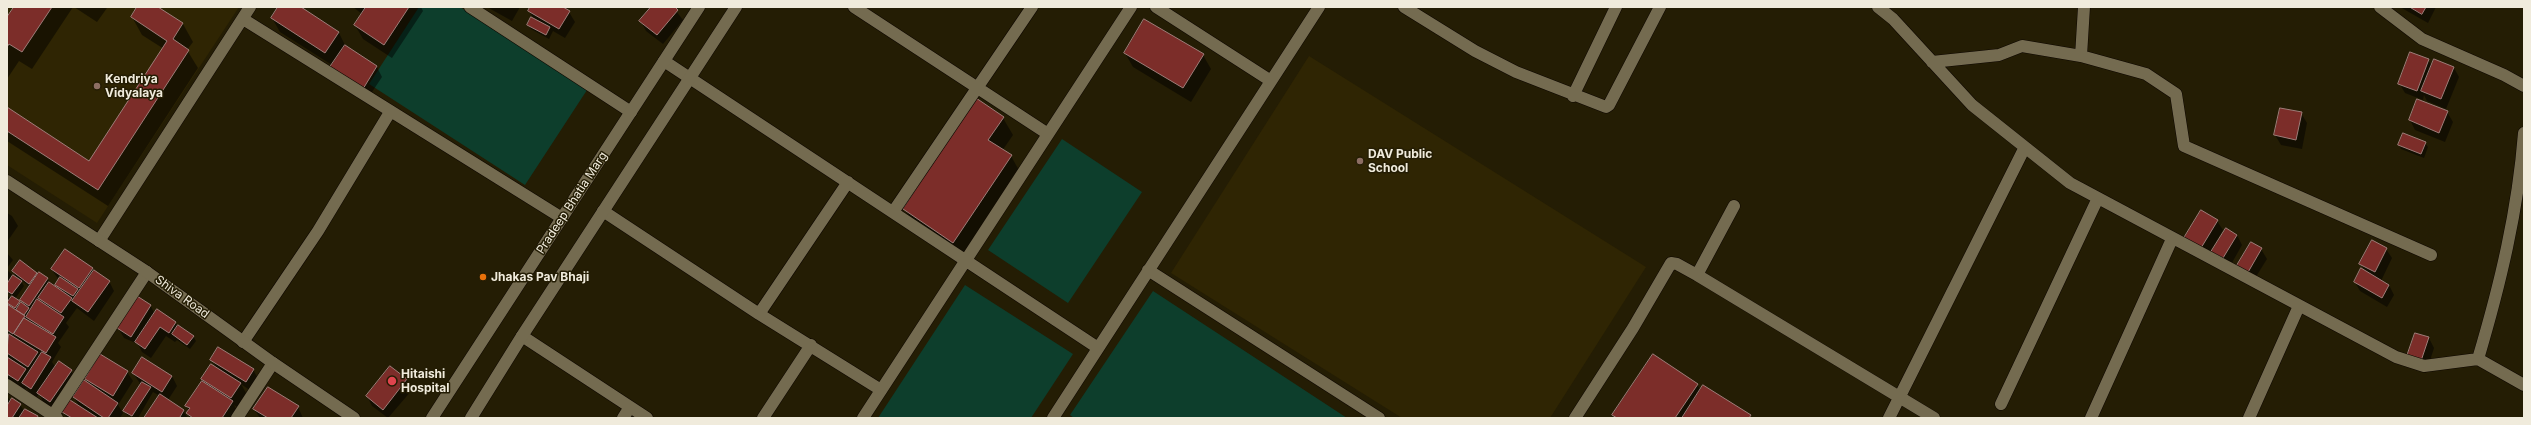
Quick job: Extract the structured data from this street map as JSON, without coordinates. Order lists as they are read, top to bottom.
{
  "streets": {
    "street": ["Pradeep Bhatia Marg", "Shiva Road"]
  },
  "places": [
    "Kendriya Vidyalaya",
    "DAV Public School",
    "Jhakas Pav Bhaji",
    "Hitaishi Hospital"
  ]
}
